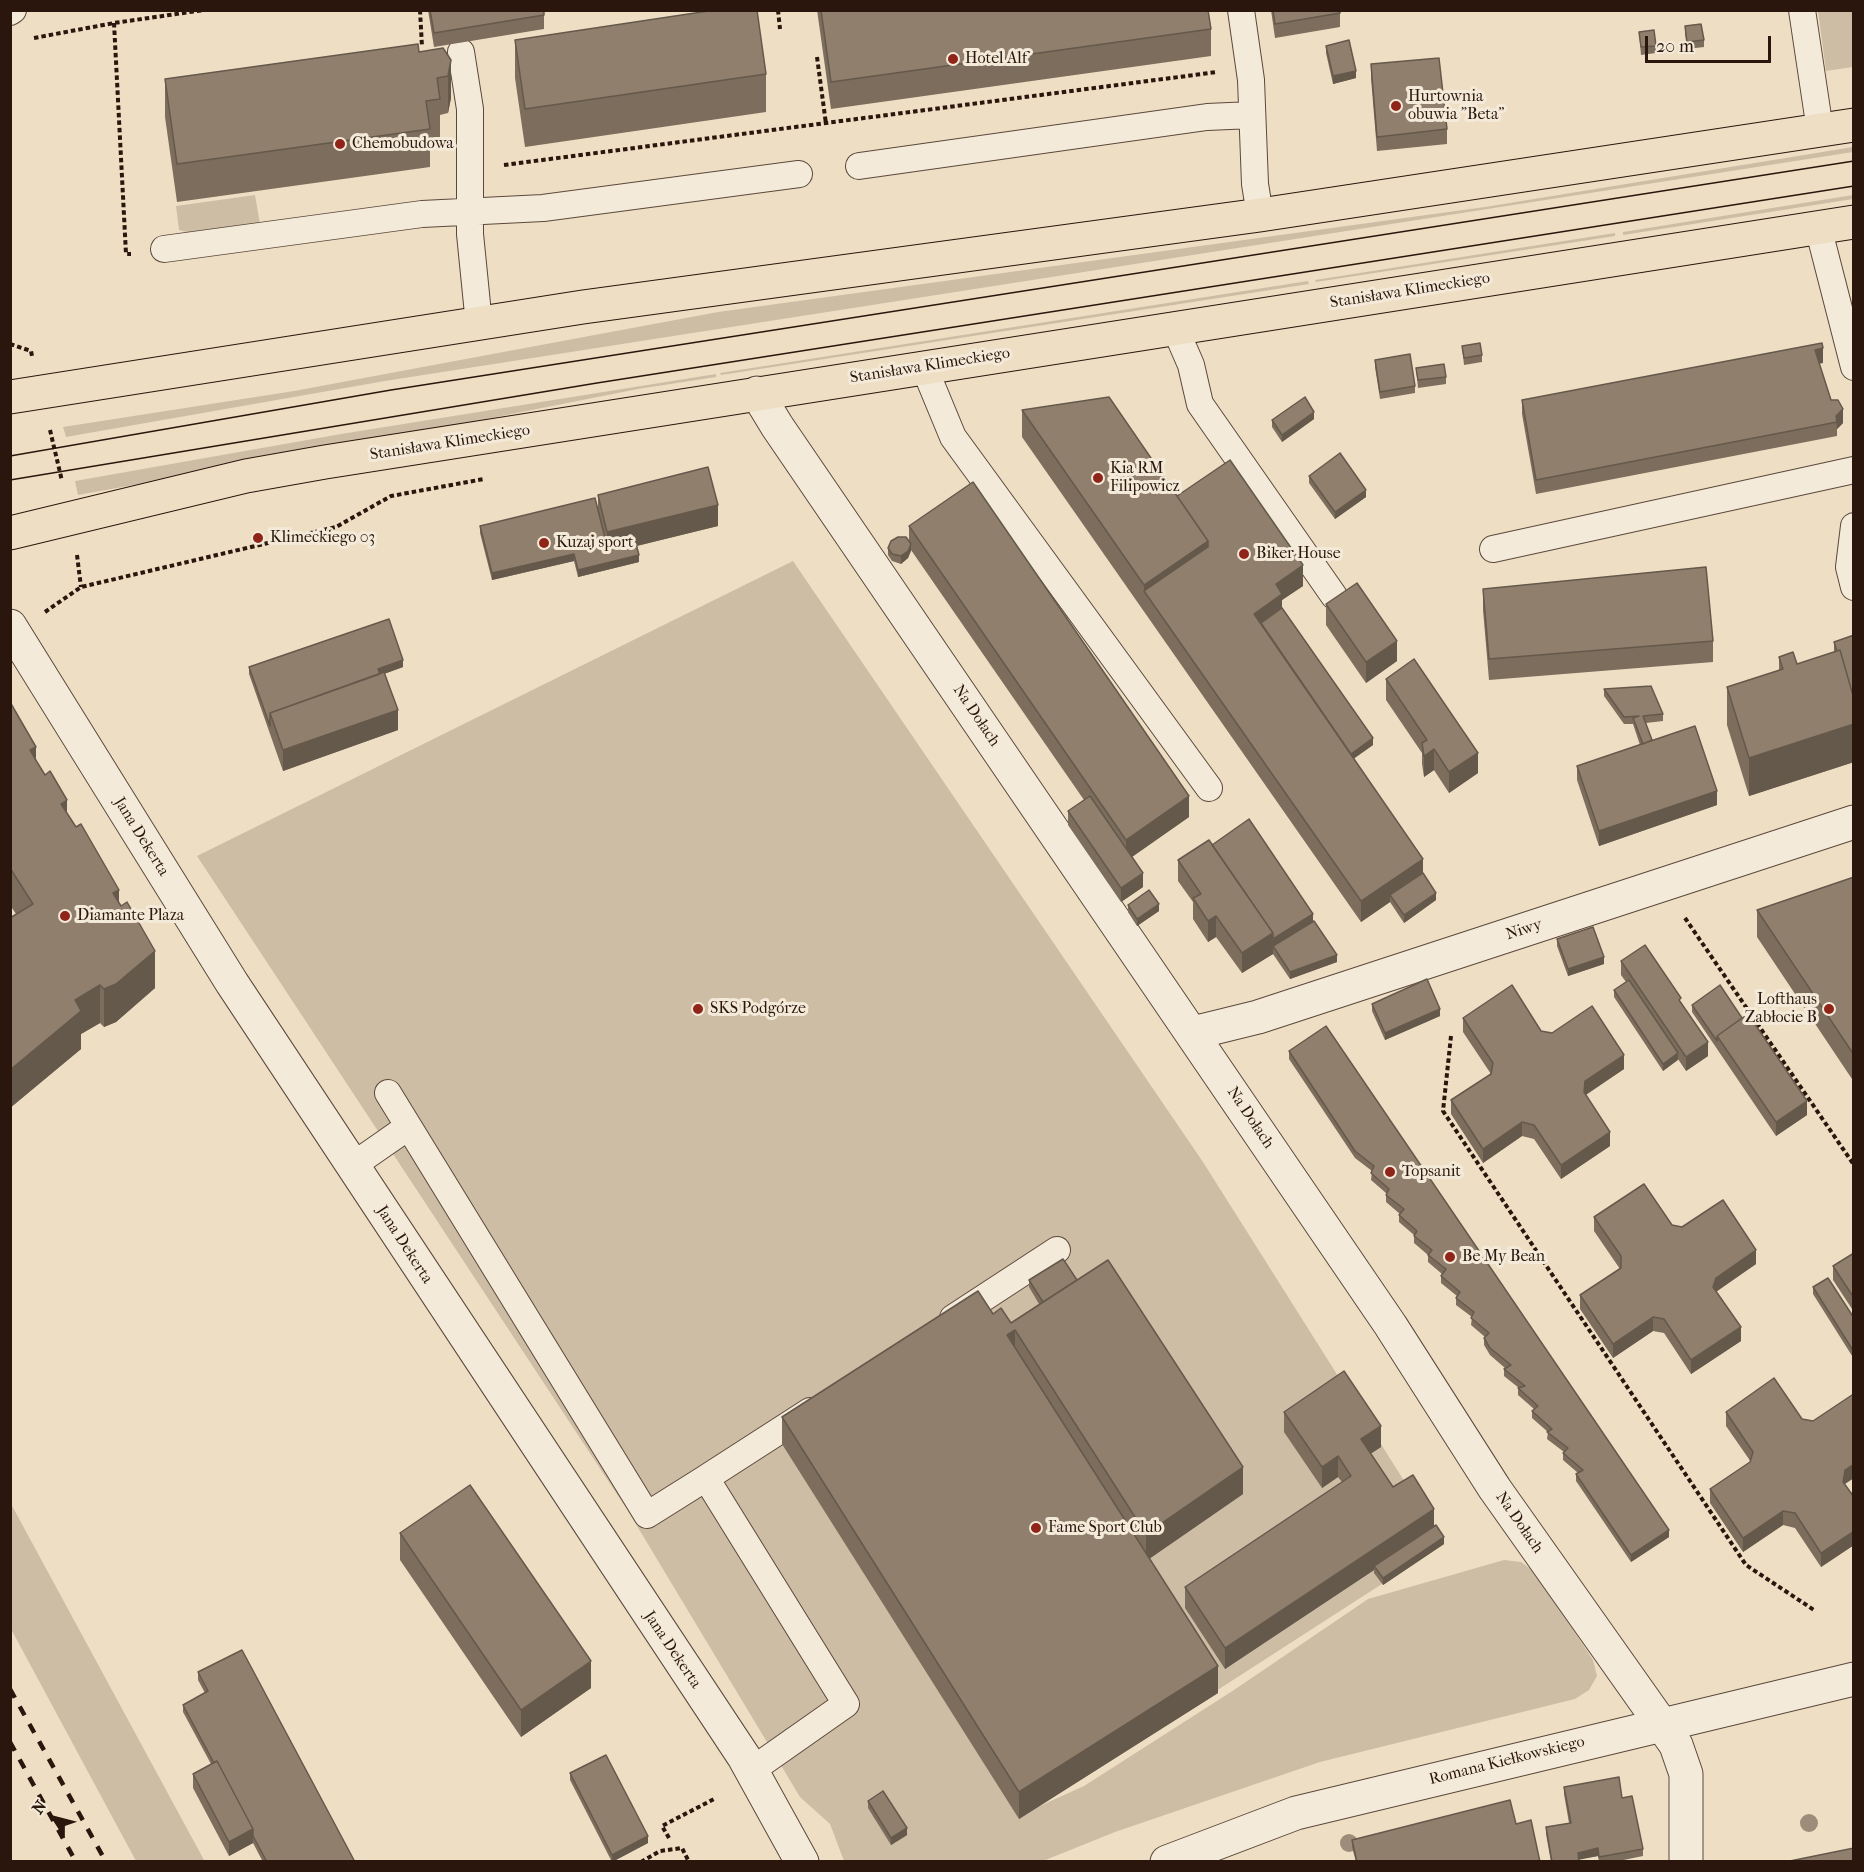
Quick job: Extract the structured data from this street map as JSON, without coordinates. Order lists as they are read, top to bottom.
{
  "streets": {
    "main road": ["Stanisława Klimeckiego"],
    "street": [
      "Na Dołach",
      "Jana Dekerta",
      "Niwy",
      "Romana Kiełkowskiego"
    ]
  },
  "crossings": [
    ["Stanisława Klimeckiego", "Na Dołach"],
    ["Na Dołach", "Niwy"],
    ["Na Dołach", "Romana Kiełkowskiego"]
  ],
  "places": [
    "Hotel Alf",
    "Hurtownia obuwia \"Beta\"",
    "Chemobudowa",
    "Kia RM Filipowicz",
    "Klimeckiego 03",
    "Kuzaj sport",
    "Biker House",
    "Diamante Plaza",
    "SKS Podgórze",
    "Lofthaus Zabłocie B",
    "Topsanit",
    "Be My Bean",
    "Fame Sport Club"
  ],
  "scale_bar": "20 m",
  "north": "top left"
}
